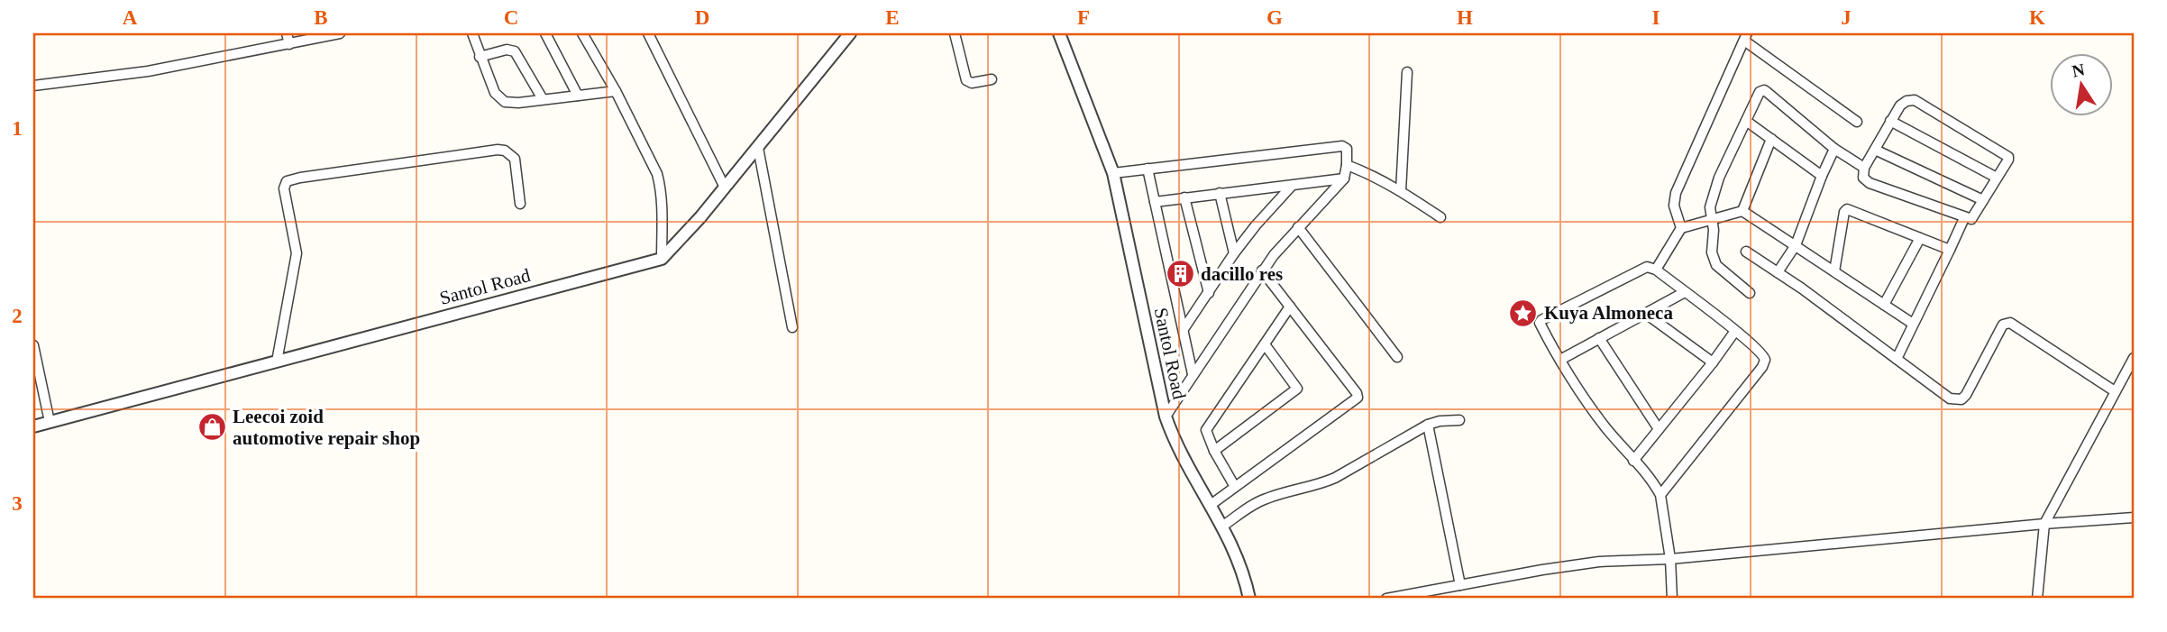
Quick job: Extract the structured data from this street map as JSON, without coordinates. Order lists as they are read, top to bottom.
{
  "streets": {
    "street": ["Santol Road"]
  },
  "places": {
    "building": ["dacillo res"],
    "place": ["Kuya Almoneca"],
    "shop": ["Leecoi zoid automotive repair shop"]
  },
  "north": "top",
  "grid": {
    "columns": [
      "A",
      "B",
      "C",
      "D",
      "E",
      "F",
      "G",
      "H",
      "I",
      "J",
      "K"
    ],
    "rows": ["1", "2", "3"]
  }
}
